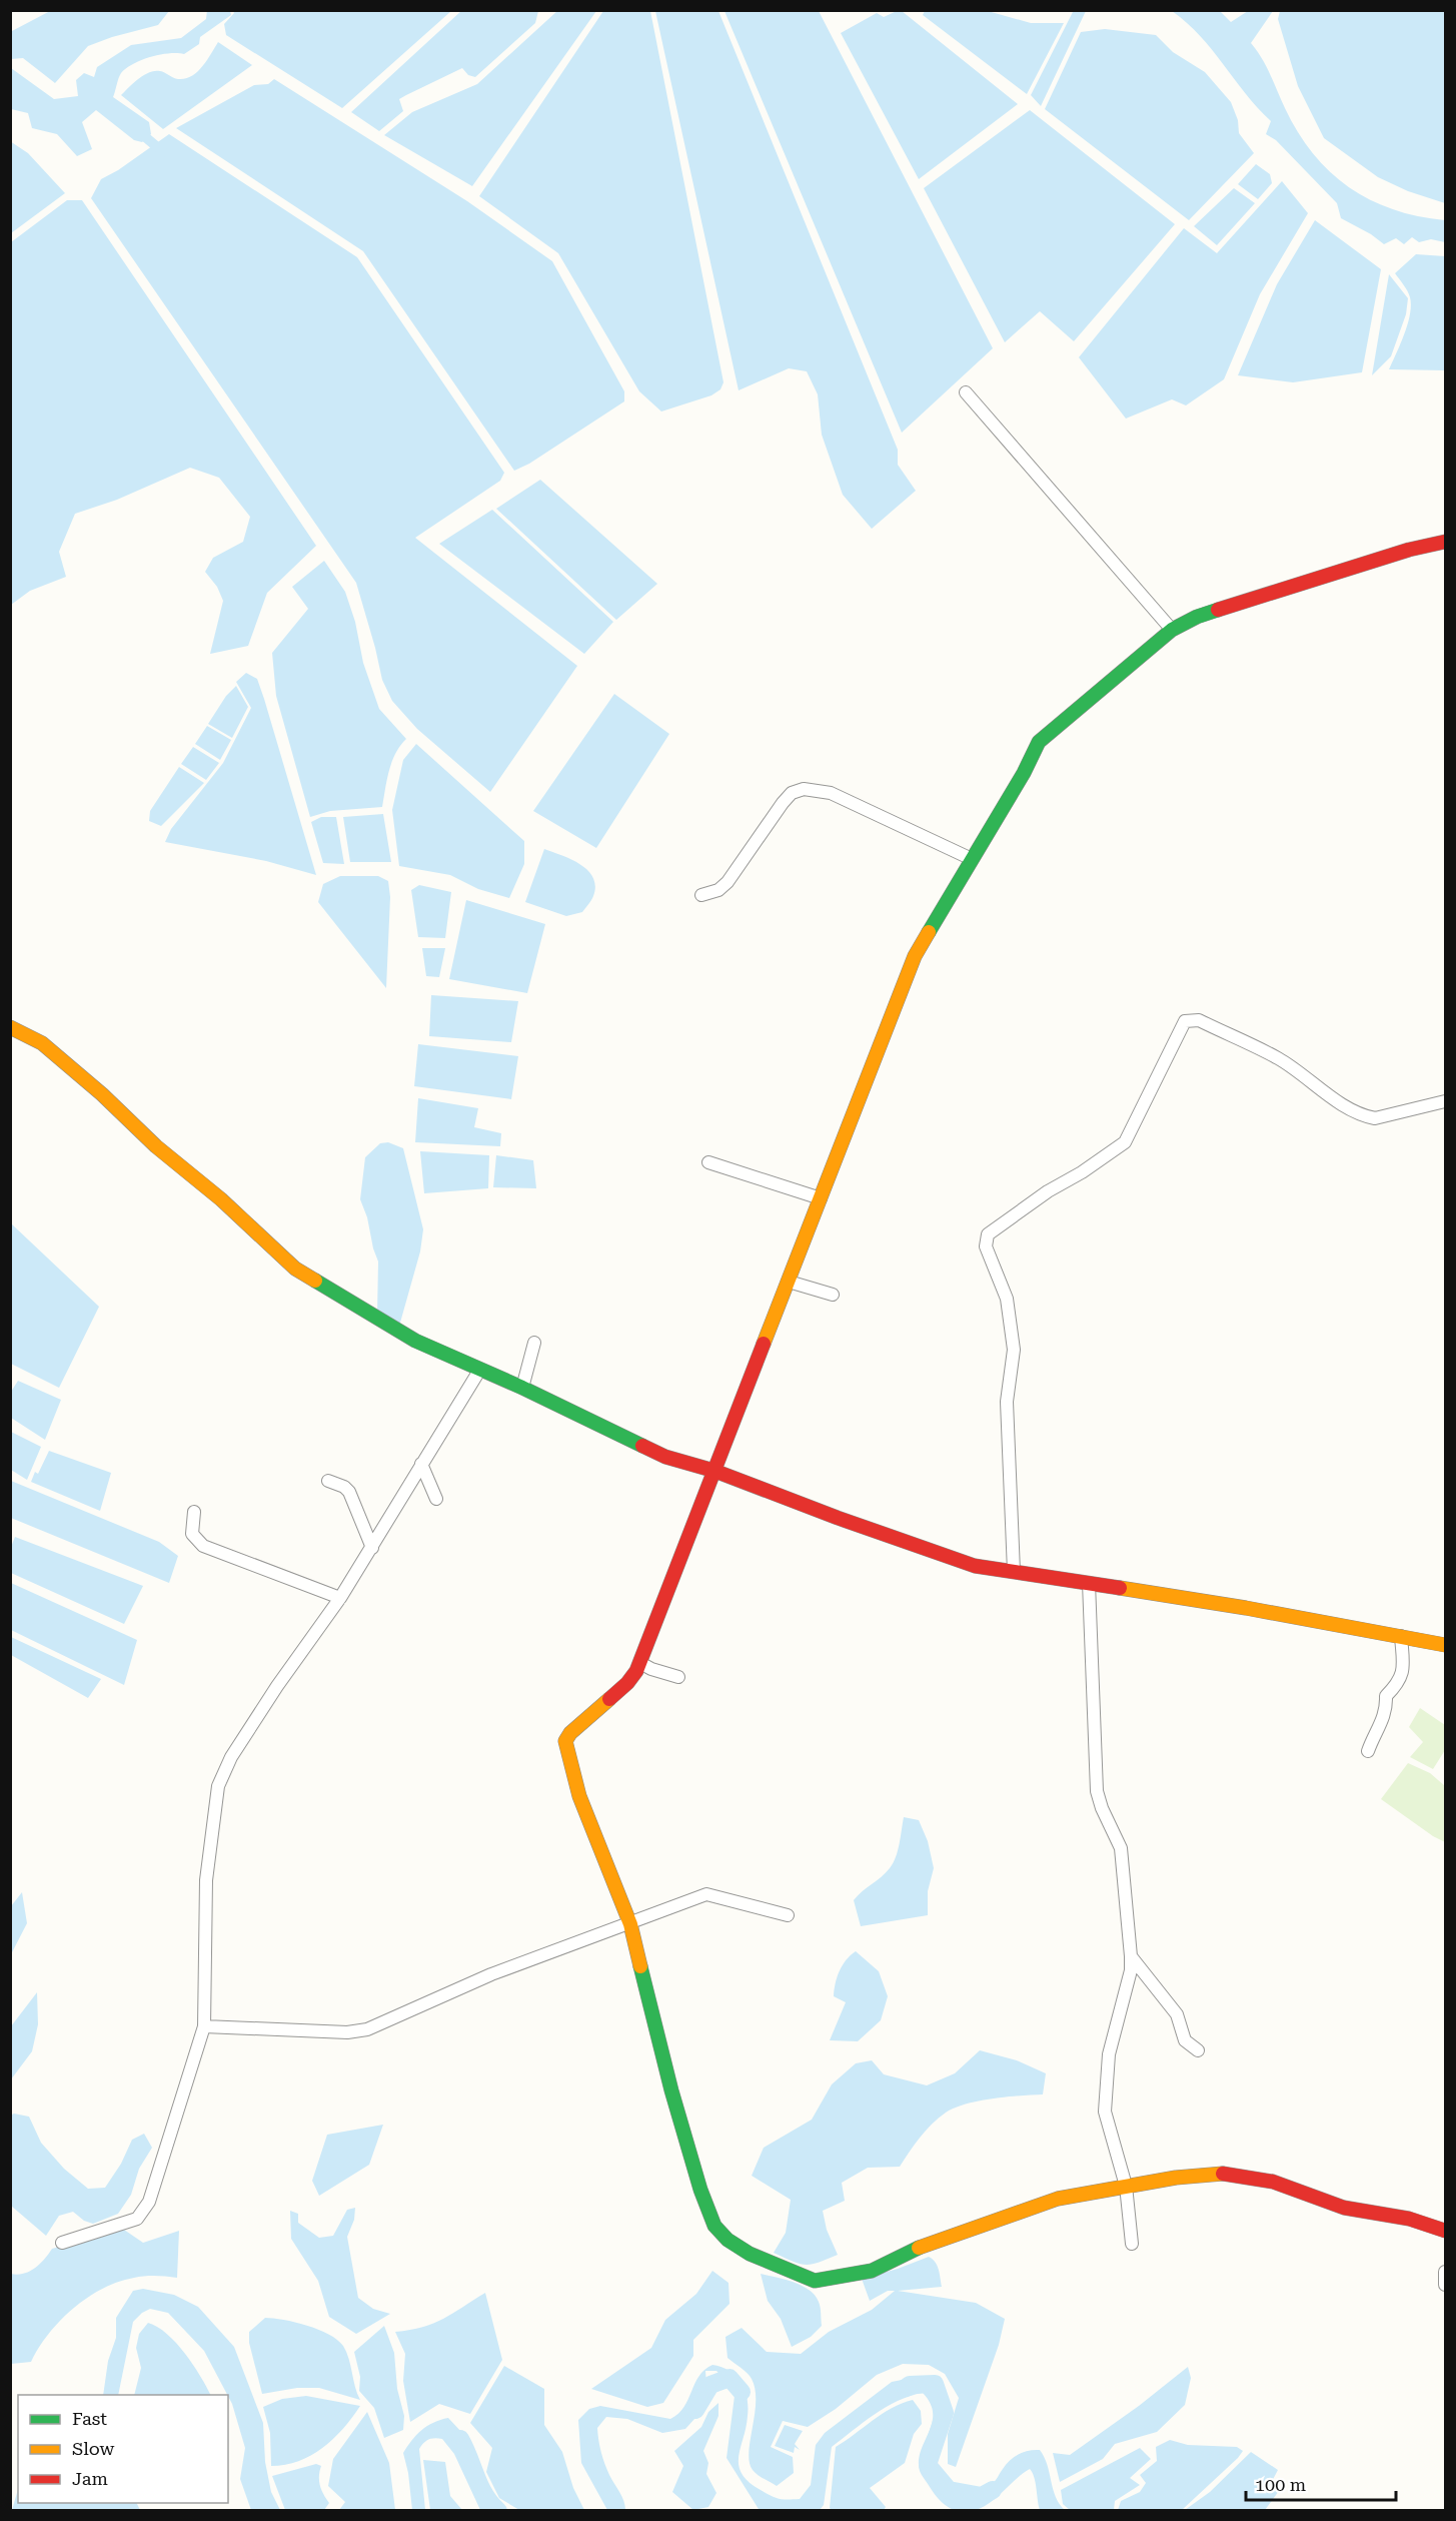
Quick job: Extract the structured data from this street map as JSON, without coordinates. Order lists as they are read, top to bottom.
{
  "legend": ["Fast", "Slow", "Jam"],
  "scale_bar": "100 m"
}
